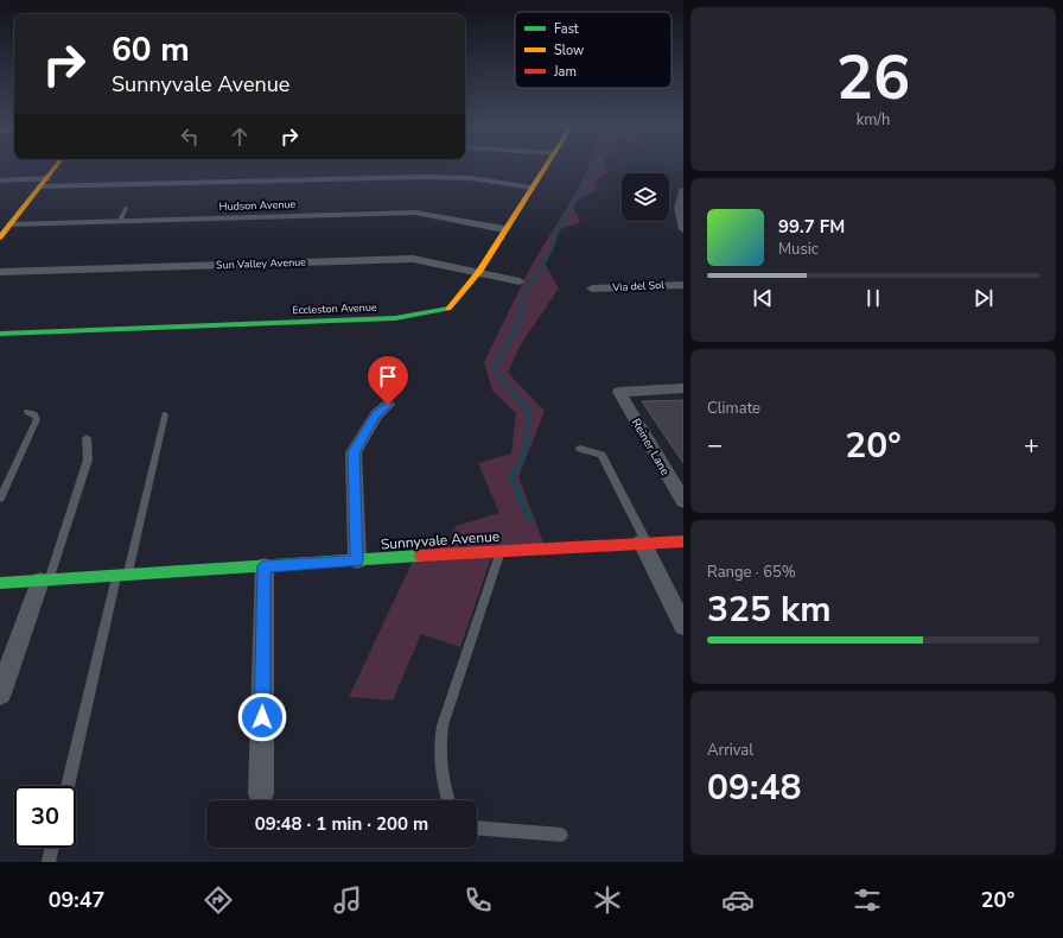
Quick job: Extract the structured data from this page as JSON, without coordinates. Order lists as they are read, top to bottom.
{
  "streets": {
    "street": [
      "Hudson Avenue",
      "Sun Valley Avenue",
      "Via del Sol",
      "Eccleston Avenue",
      "Reiner Lane",
      "Sunnyvale Avenue"
    ]
  },
  "crossings": [
    ["Hudson Avenue", "Eccleston Avenue"],
    ["Sun Valley Avenue", "Eccleston Avenue"]
  ],
  "legend": ["Fast", "Slow", "Jam"],
  "page": {
    "tile": [
      ["26", "km/h"],
      "Climate",
      ["Range · 65%", "325 km"],
      ["Arrival", "09:48"]
    ],
    "turn": ["60 m", "Sunnyvale Avenue"],
    "song": ["99.7 FM", "Music"],
    "heat": ["−", "20°", "+"],
    "limit": "30",
    "trip": "09:48 · 1 min · 200 m",
    "tabs": ["09:47", "20°"]
  }
}
